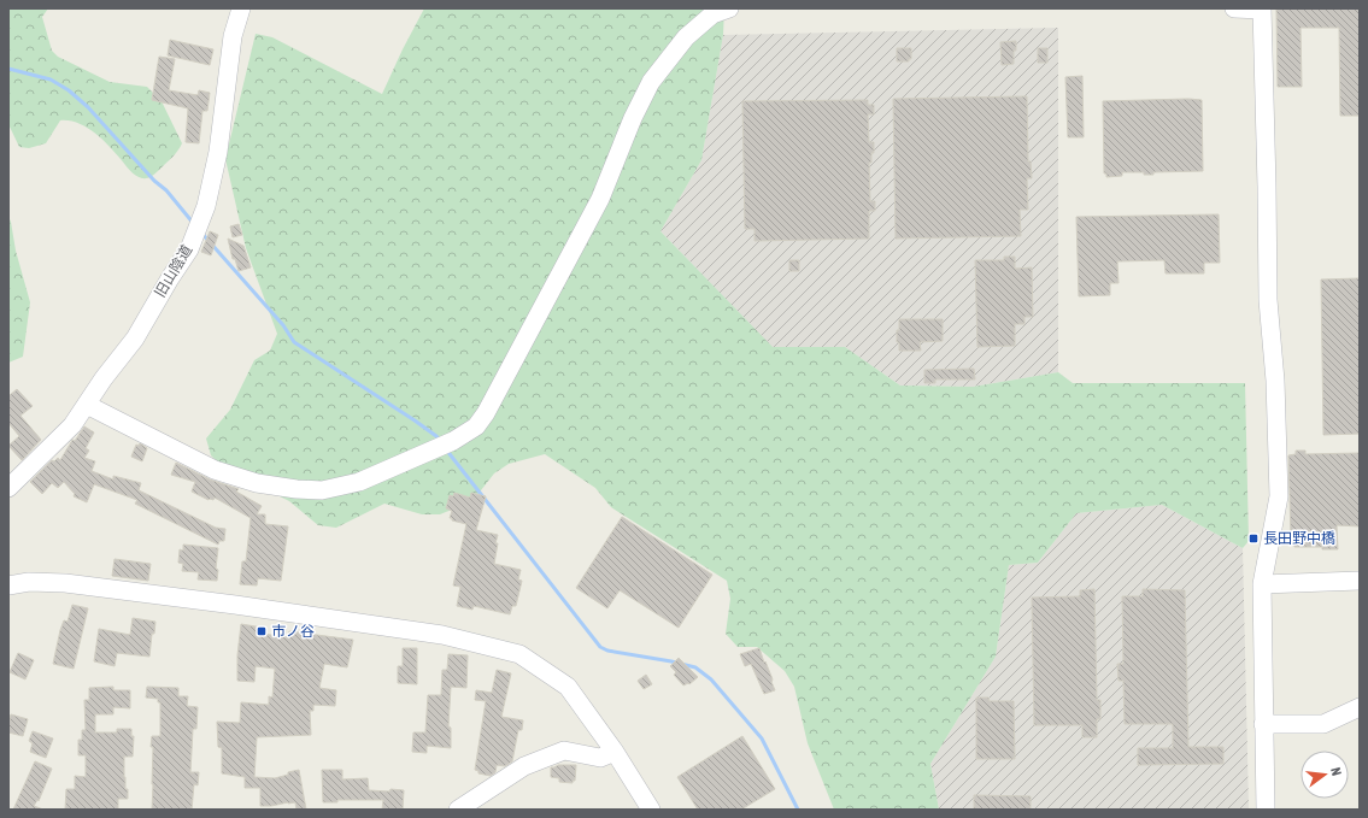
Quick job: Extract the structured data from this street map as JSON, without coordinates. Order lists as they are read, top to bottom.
{
  "streets": {
    "street": ["旧山陰道"]
  },
  "places": {
    "transit": ["長田野中橋", "市ノ谷"]
  },
  "north": "right"
}
